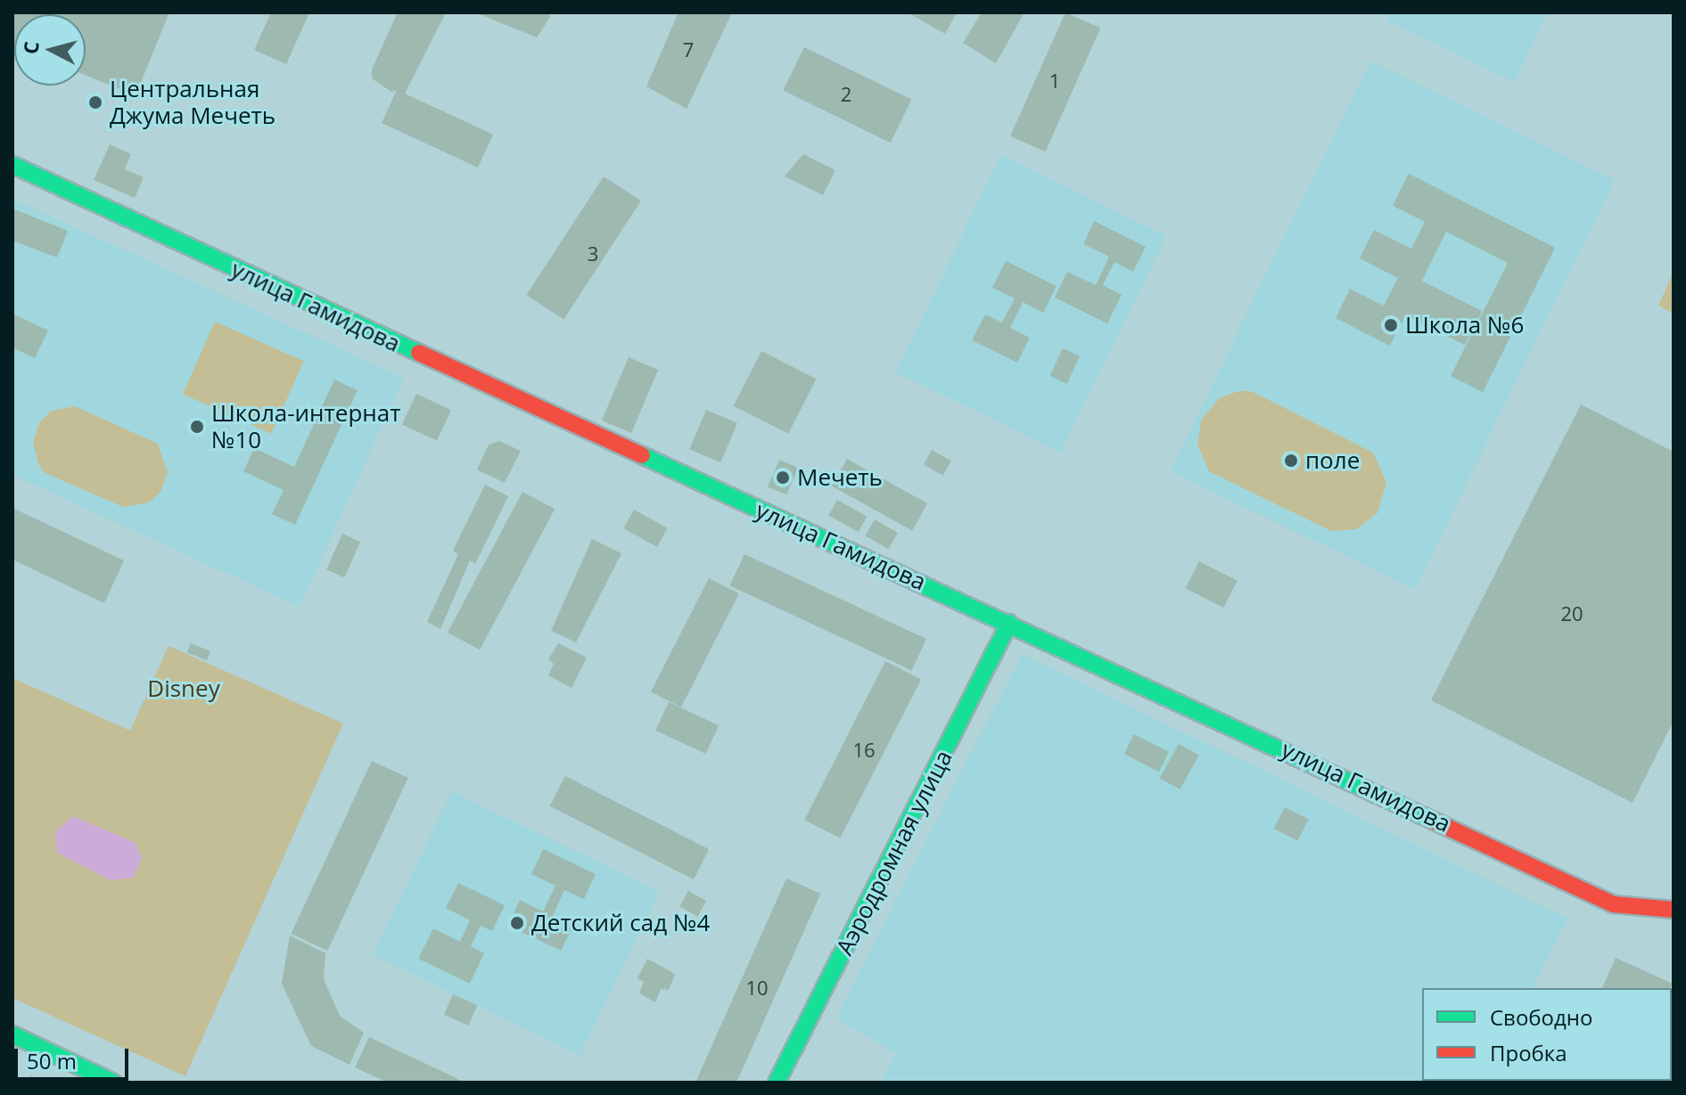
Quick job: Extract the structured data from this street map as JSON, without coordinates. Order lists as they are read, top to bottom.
{
  "streets": {
    "street": ["улица Гамидова", "Аэродромная улица"]
  },
  "crossings": [
    ["улица Гамидова", "Аэродромная улица"]
  ],
  "parks": ["Disney"],
  "places": [
    "Центральная Джума Мечеть",
    "Школа №6",
    "Школа-интернат №10",
    "поле",
    "Мечеть",
    "Детский сад №4"
  ],
  "house_numbers": [
    "7",
    "1",
    "2",
    "3",
    "20",
    "16",
    "10"
  ],
  "legend": ["Свободно", "Пробка"],
  "scale_bar": "50 m",
  "north": "left"
}
